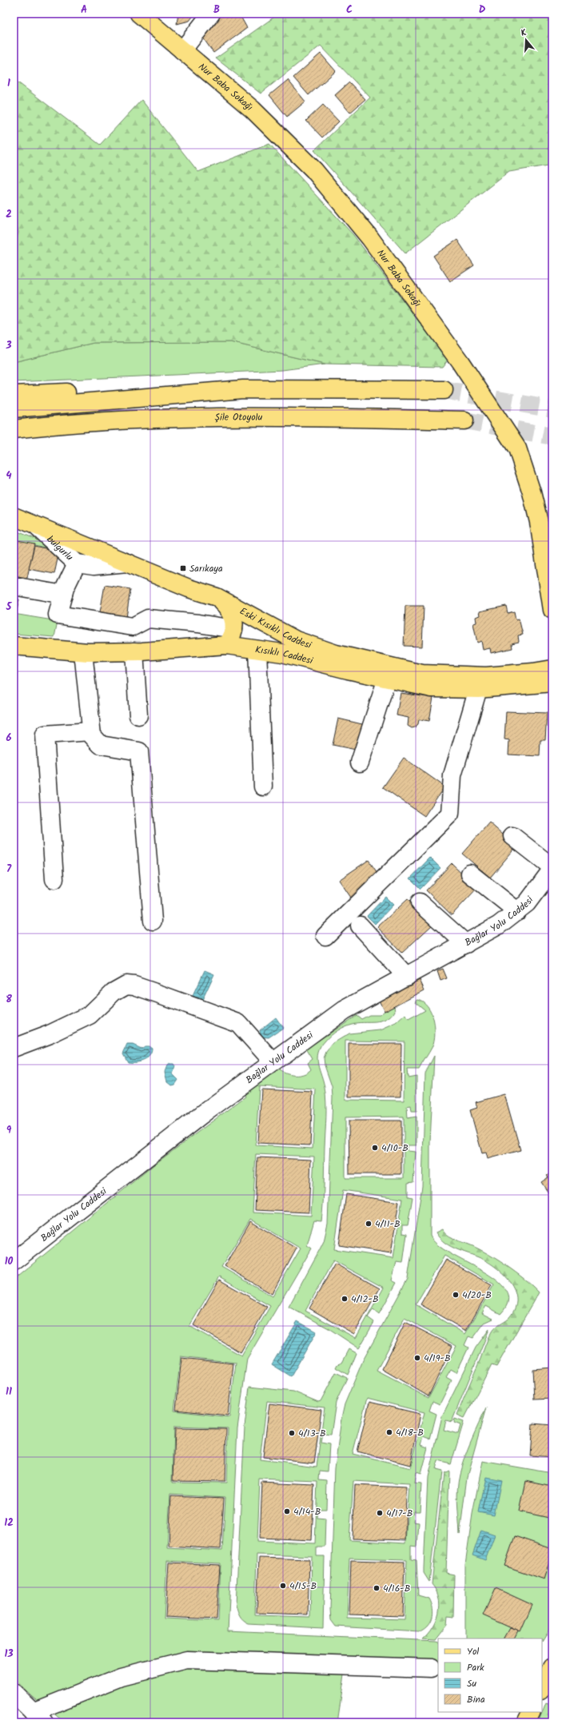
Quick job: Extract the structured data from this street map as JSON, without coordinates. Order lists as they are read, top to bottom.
{
  "streets": {
    "main road": [
      "Nur Baba Sokağı",
      "Şile Otoyolu",
      "Eski Kısıklı Caddesi",
      "Kısıklı Caddesi"
    ],
    "street": ["bulgurlu", "Bağlar Yolu Caddesi"]
  },
  "crossings": [
    ["bulgurlu", "Eski Kısıklı Caddesi"]
  ],
  "places": {
    "transit": ["Sarıkaya"],
    "other": [
      "4/10-B",
      "4/11-B",
      "4/20-B",
      "4/12-B",
      "4/19-B",
      "4/18-B",
      "4/13-B",
      "4/14-B",
      "4/17-B",
      "4/15-B",
      "4/16-B"
    ]
  },
  "legend": [
    "Yol",
    "Park",
    "Su",
    "Bina"
  ],
  "north": "top",
  "grid": {
    "columns": [
      "A",
      "B",
      "C",
      "D"
    ],
    "rows": [
      "1",
      "2",
      "3",
      "4",
      "5",
      "6",
      "7",
      "8",
      "9",
      "10",
      "11",
      "12",
      "13"
    ]
  }
}
